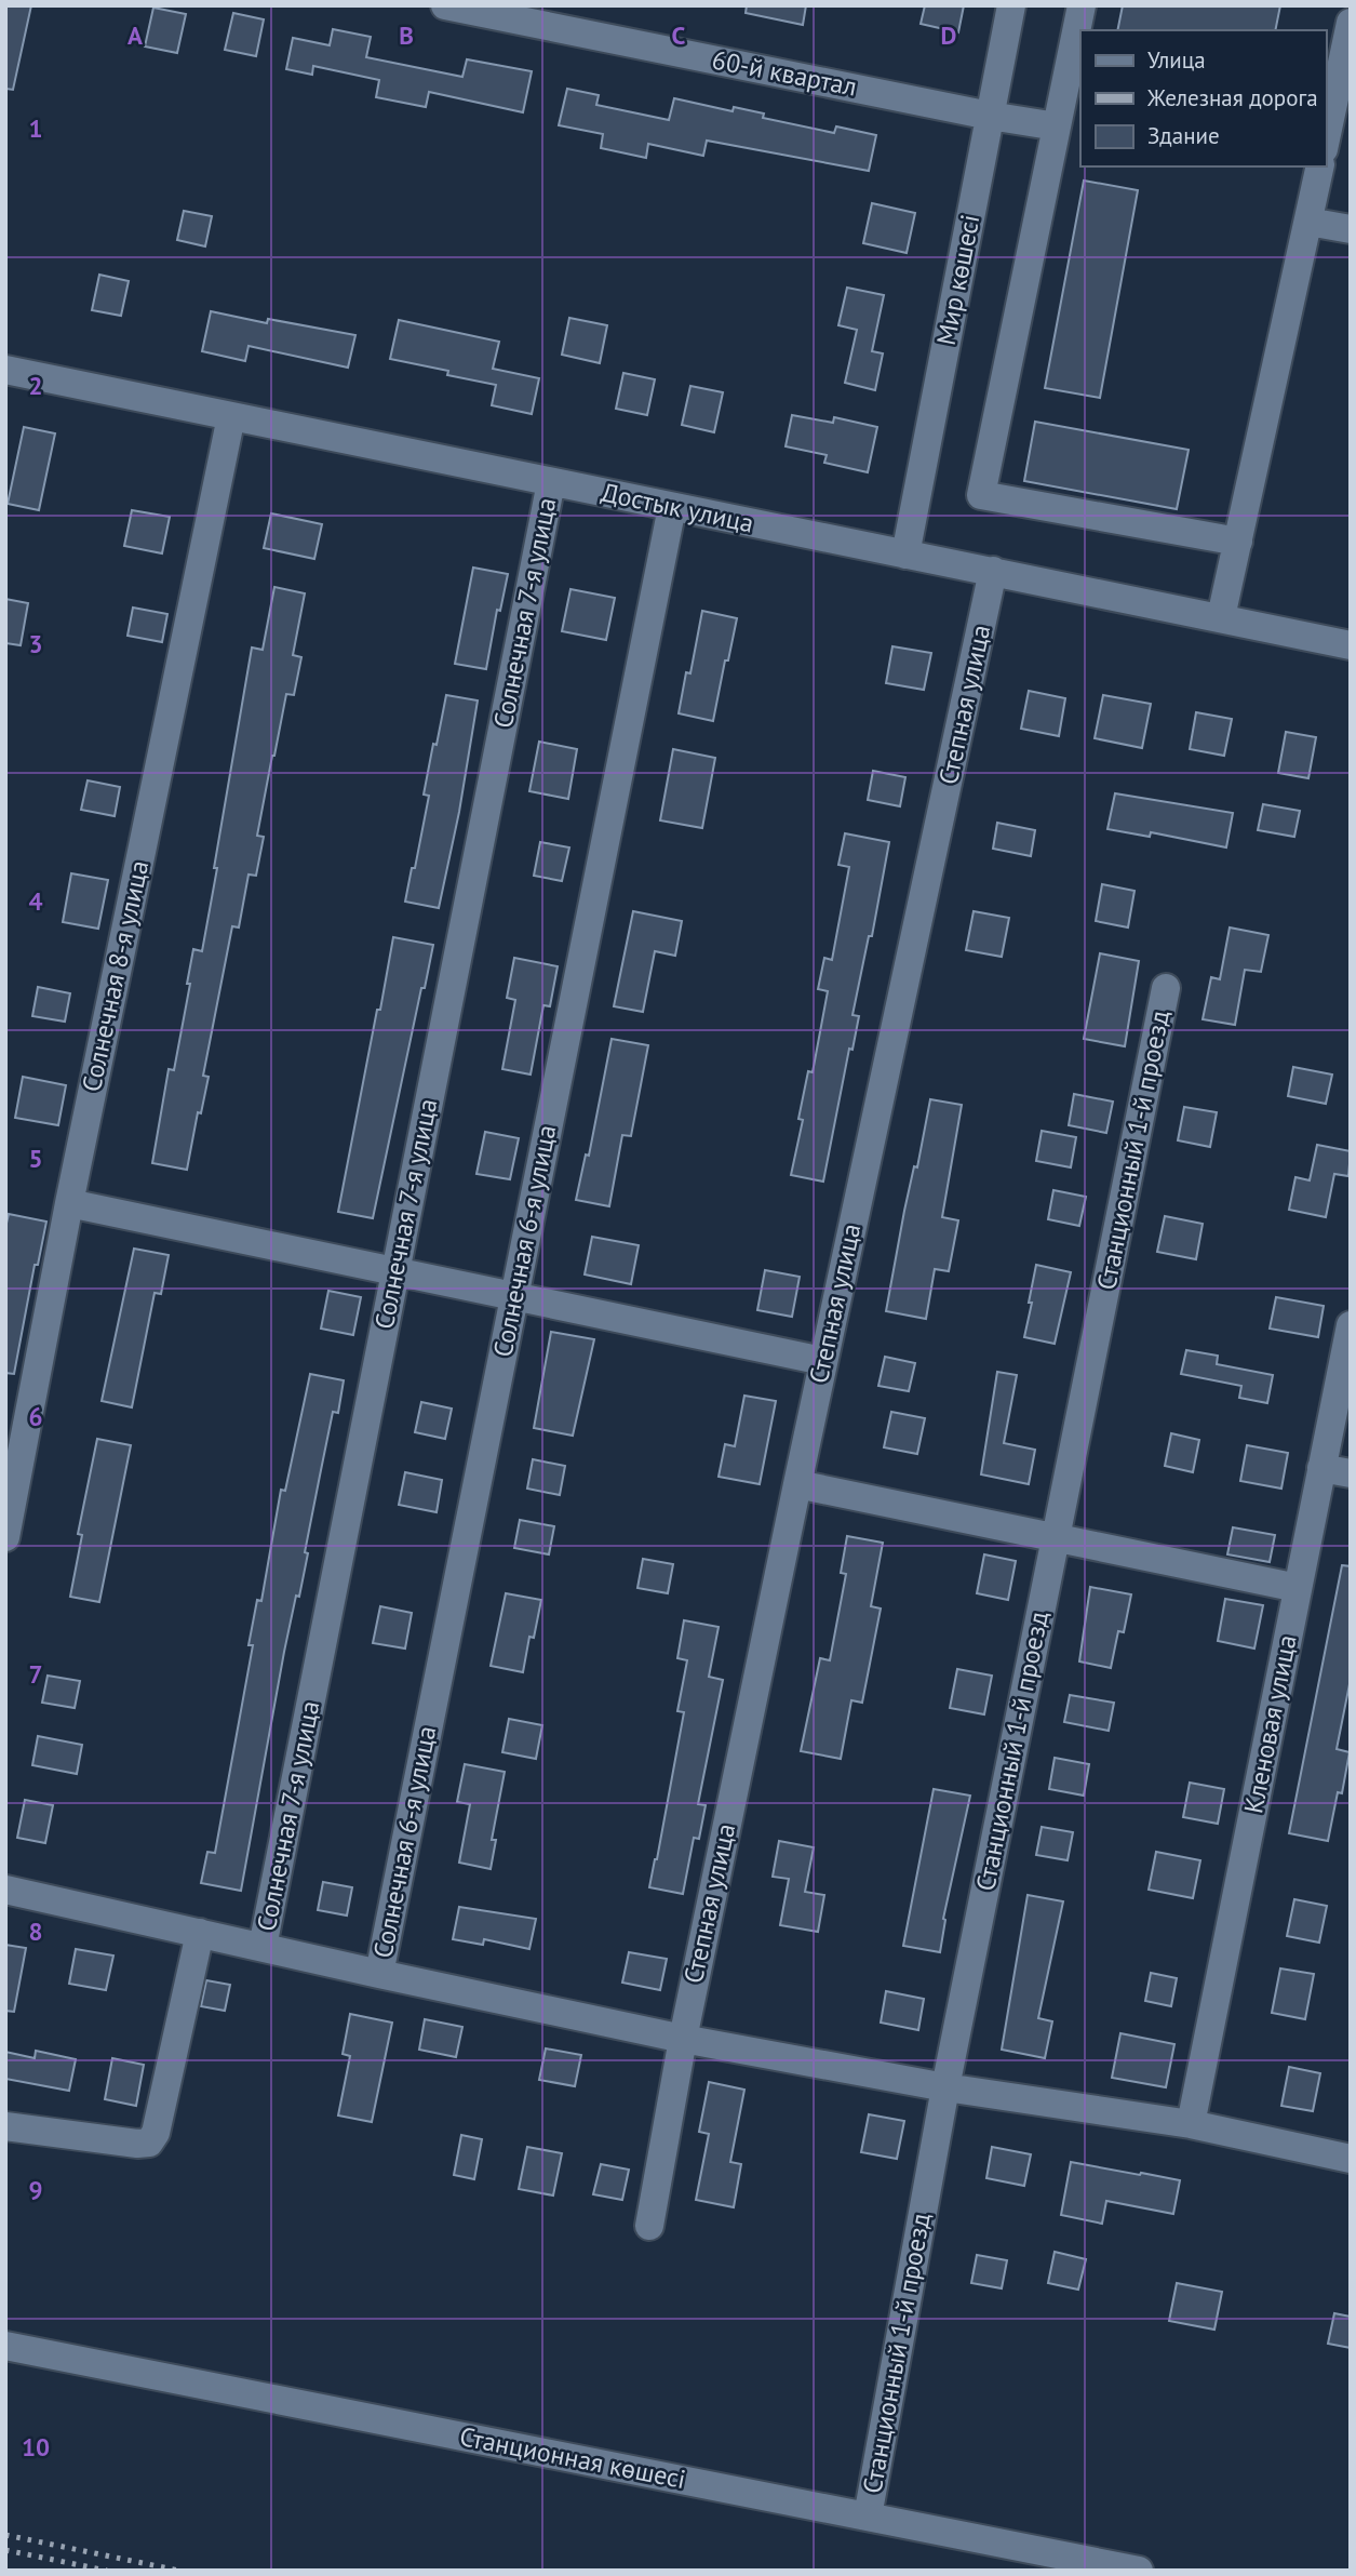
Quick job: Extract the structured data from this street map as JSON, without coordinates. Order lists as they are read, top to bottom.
{
  "streets": {
    "street": [
      "60-й квартал",
      "Мир көшесі",
      "Достык улица",
      "Солнечная 7-я улица",
      "Степная улица",
      "Солнечная 8-я улица",
      "Станционный 1-й проезд",
      "Солнечная 6-я улица",
      "Кленовая улица",
      "Станционная көшесі"
    ]
  },
  "crossings": [
    ["60-й квартал", "Мир көшесі"],
    ["Мир көшесі", "Достык улица"],
    ["Достык улица", "Солнечная 7-я улица"],
    ["Достык улица", "Степная улица"],
    ["Достык улица", "Солнечная 8-я улица"],
    ["Достык улица", "Солнечная 6-я улица"],
    ["Станционный 1-й проезд", "Станционная көшесі"]
  ],
  "legend": ["Улица", "Железная дорога", "Здание"],
  "grid": {
    "columns": [
      "A",
      "B",
      "C",
      "D"
    ],
    "rows": [
      "1",
      "2",
      "3",
      "4",
      "5",
      "6",
      "7",
      "8",
      "9",
      "10"
    ]
  }
}
